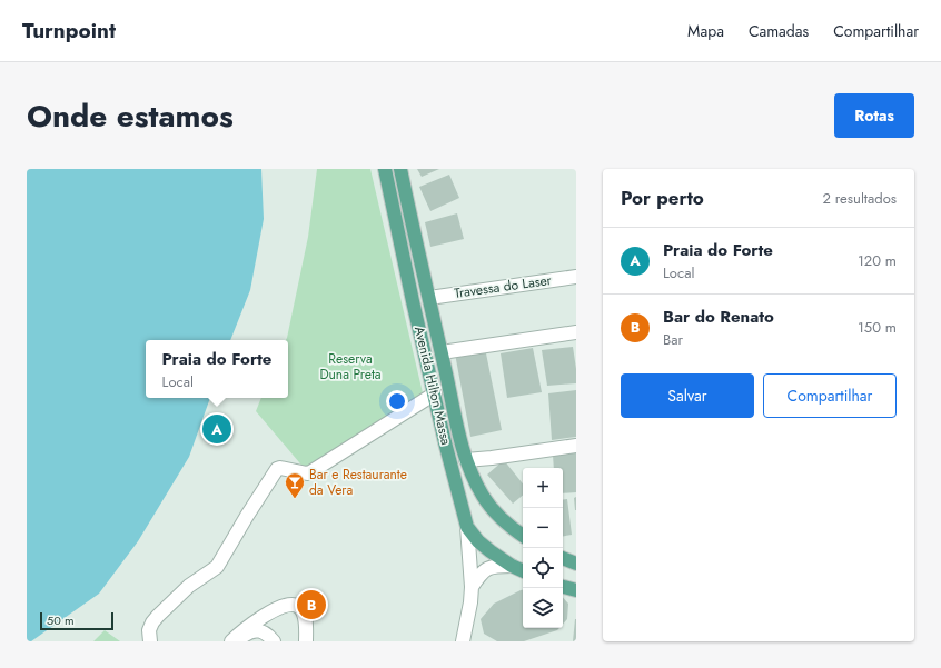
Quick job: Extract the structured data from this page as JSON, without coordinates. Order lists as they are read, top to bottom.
{
  "streets": {
    "main road": ["Avenida Hilton Massa"],
    "street": ["Travessa do Laser"]
  },
  "crossings": [
    ["Travessa do Laser", "Avenida Hilton Massa"]
  ],
  "parks": ["Reserva Duna Preta"],
  "places": {
    "bar": ["Bar e Restaurante da Vera"]
  },
  "scale_bar": "50 m",
  "page": {
    "header": "Turnpoint",
    "nav": ["Mapa", "Camadas", "Compartilhar"],
    "title": "Onde estamos",
    "buttons": [
      "Rotas",
      ["Salvar", "Compartilhar"]
    ],
    "heading": ["Por perto", "2 resultados"],
    "list": [
      {
        "mark": "A",
        "name": "Praia do Forte",
        "note": "Local",
        "value": "120 m"
      },
      {
        "mark": "B",
        "name": "Bar do Renato",
        "note": "Bar",
        "value": "150 m"
      }
    ],
    "popup": ["Praia do Forte", "Local"],
    "pins": ["A", "B"],
    "map_buttons": ["+", "−"],
    "scale": "50 m"
  }
}
